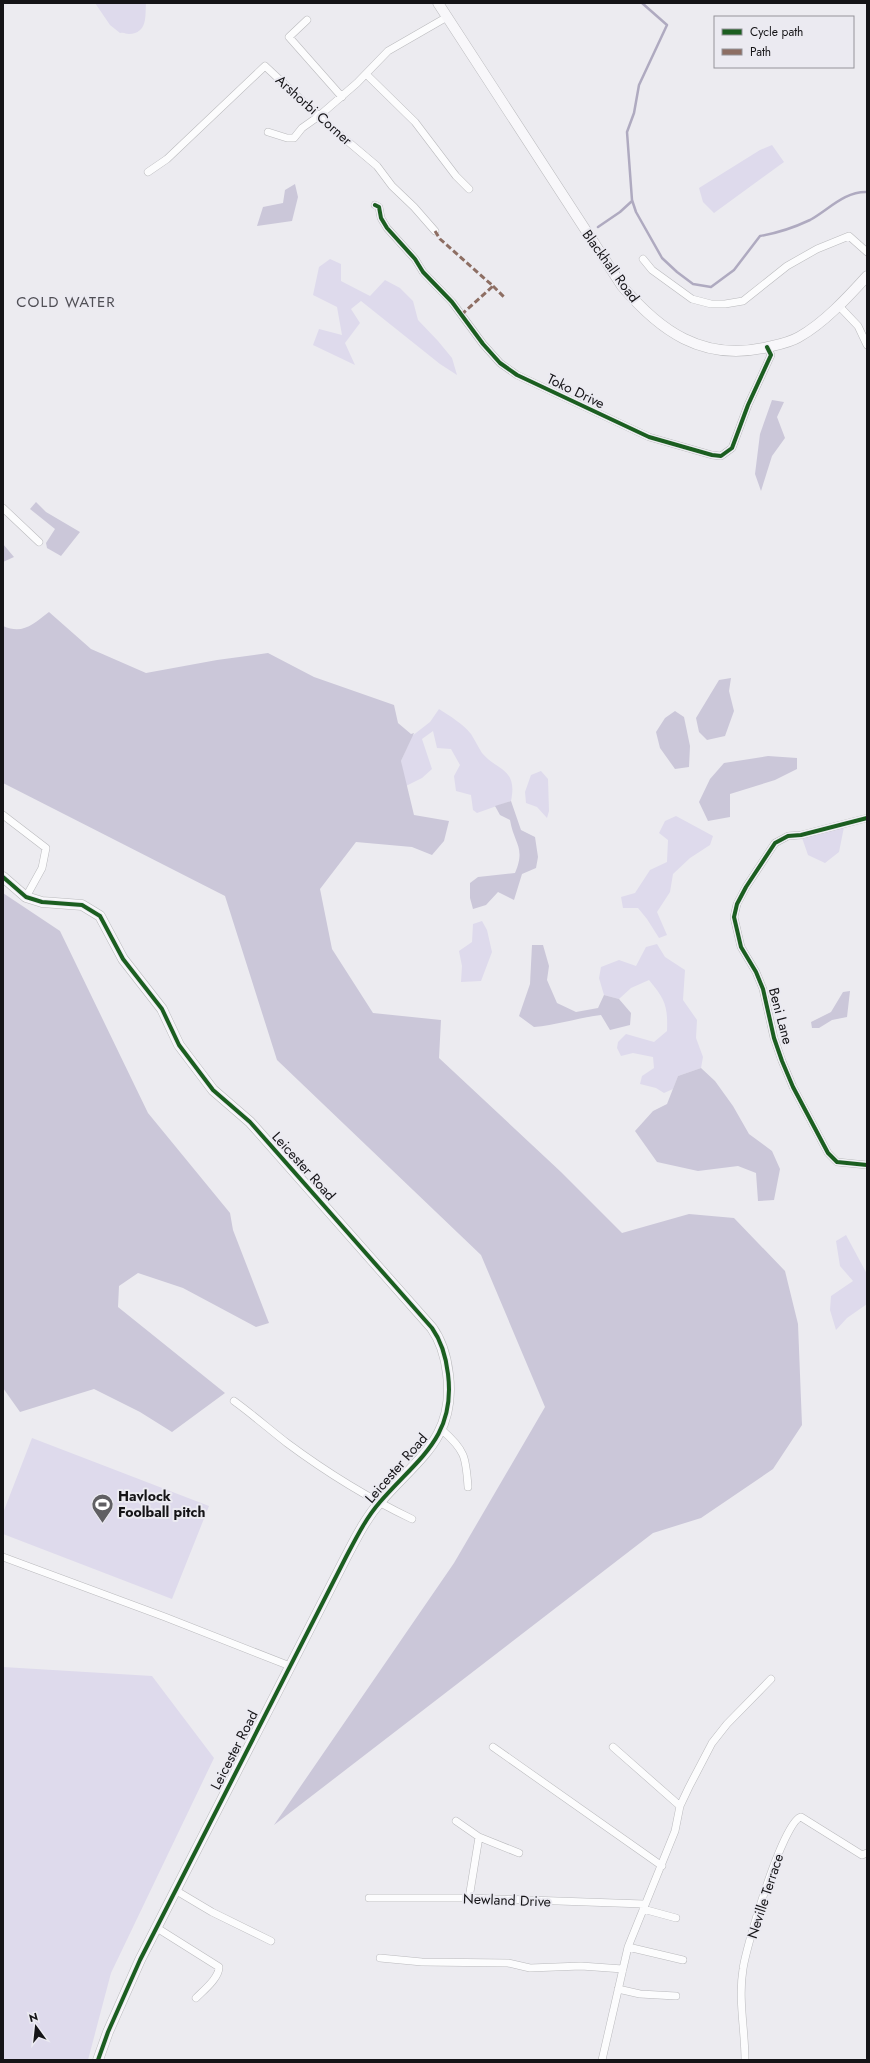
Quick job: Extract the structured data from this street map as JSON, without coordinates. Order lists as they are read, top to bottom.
{
  "streets": {
    "street": [
      "Arshorbi Corner",
      "Blackhall Road",
      "Toko Drive",
      "Beni Lane",
      "Leicester Road",
      "Neville Terrace",
      "Newland Drive"
    ]
  },
  "crossings": [
    ["Blackhall Road", "Toko Drive"]
  ],
  "districts": ["COLD WATER"],
  "places": {
    "sports": ["Havlock Foolball pitch"]
  },
  "legend": ["Cycle path", "Path"],
  "north": "top"
}
